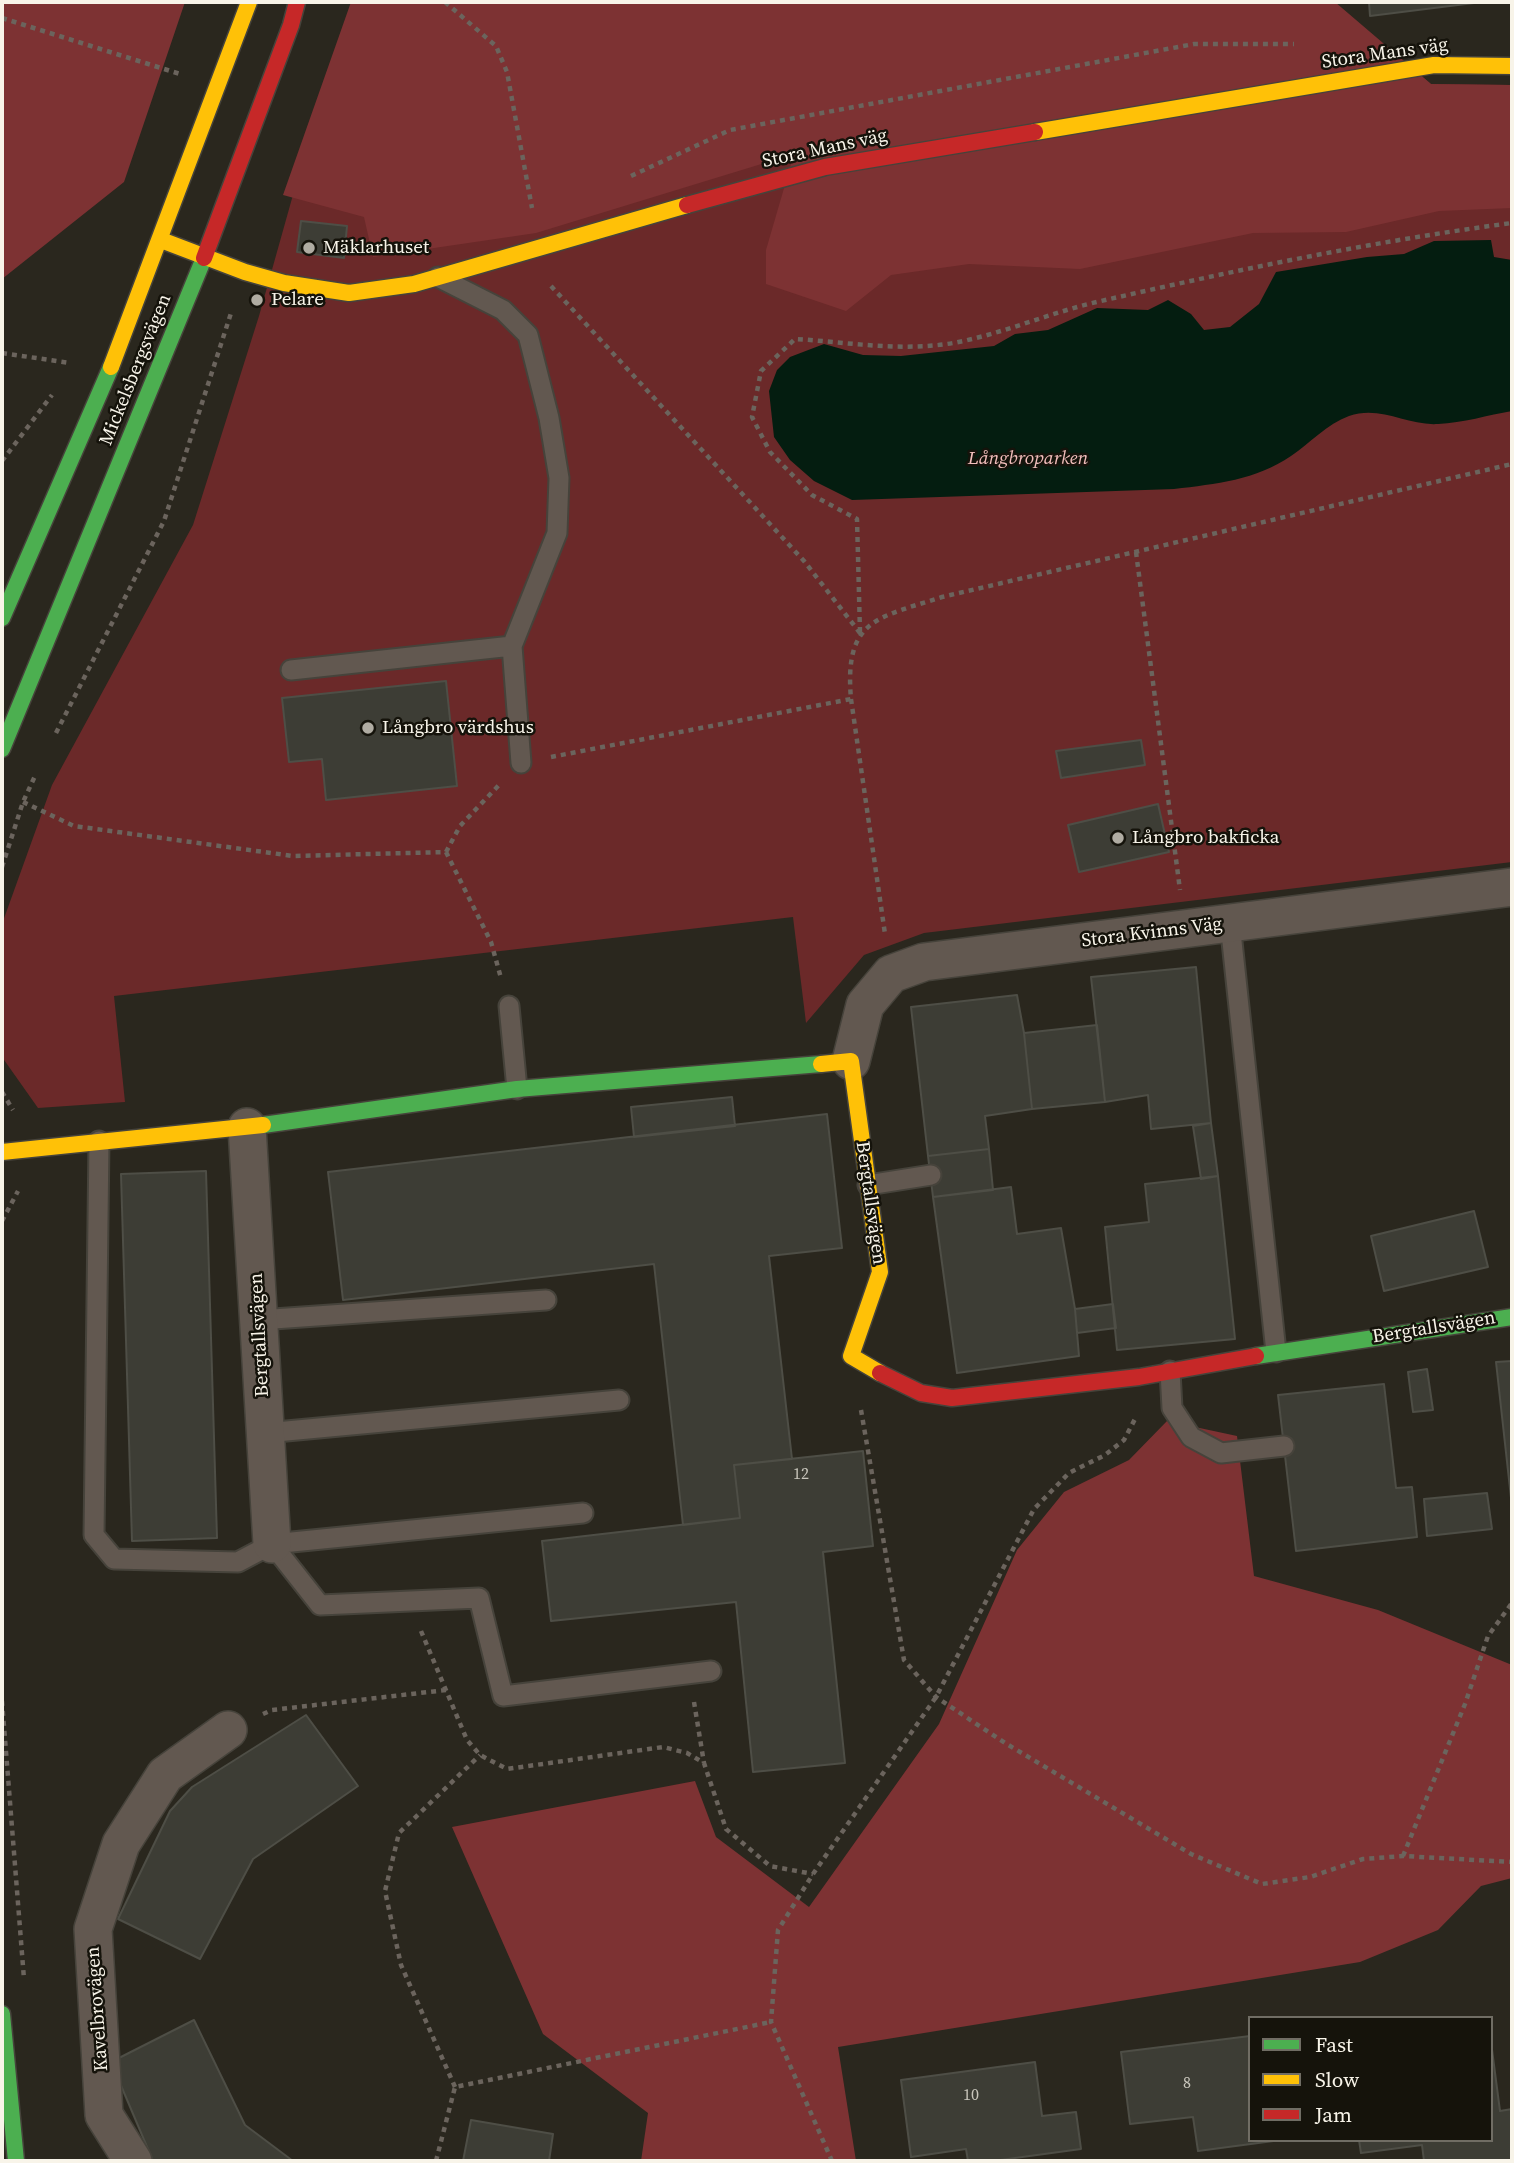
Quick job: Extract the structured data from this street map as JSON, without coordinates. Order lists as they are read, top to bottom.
{
  "streets": {
    "street": [
      "Stora Mans väg",
      "Mickelsbergsvägen",
      "Stora Kvinns Väg",
      "Bergtallsvägen",
      "Kavelbrovägen"
    ]
  },
  "crossings": [
    ["Stora Mans väg", "Mickelsbergsvägen"],
    ["Stora Kvinns Väg", "Bergtallsvägen"]
  ],
  "parks": ["Långbroparken"],
  "places": [
    "Mäklarhuset",
    "Pelare",
    "Långbro värdshus",
    "Långbro bakficka"
  ],
  "house_numbers": ["12", "8", "10"],
  "legend": ["Fast", "Slow", "Jam"]
}
